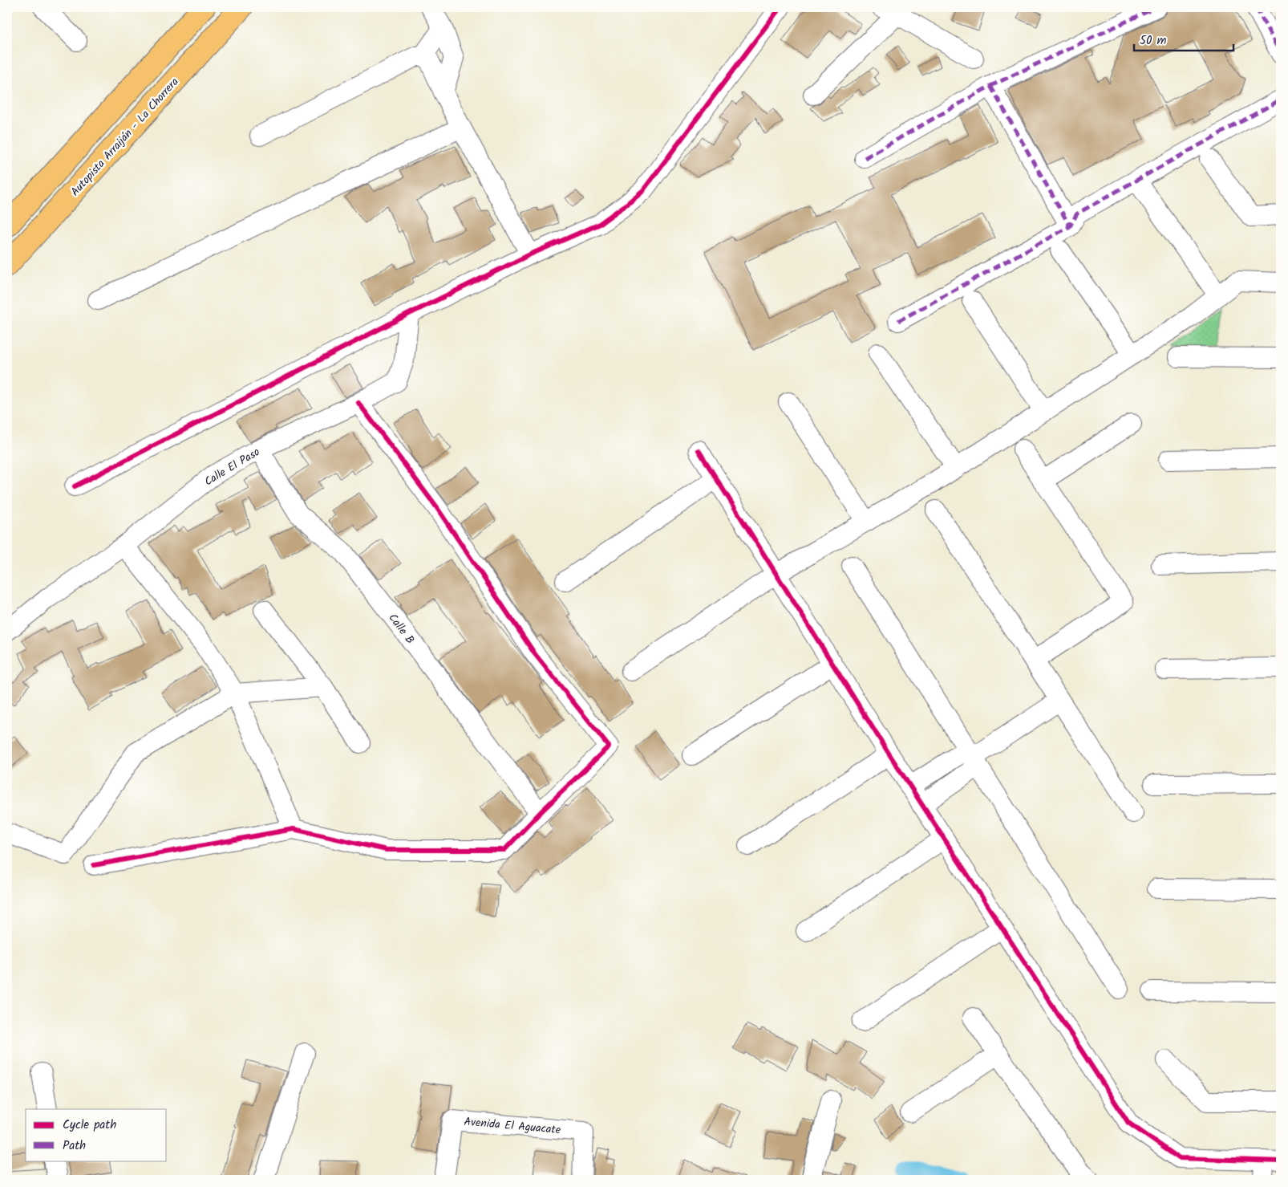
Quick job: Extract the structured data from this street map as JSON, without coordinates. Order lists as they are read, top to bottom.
{
  "streets": {
    "highway": ["Autopista Arraiján - La Chorrera"],
    "street": ["Calle El Paso", "Calle B", "Avenida El Aguacate"]
  },
  "crossings": [
    ["Calle El Paso", "Calle B"]
  ],
  "legend": ["Cycle path", "Path"],
  "scale_bar": "50 m"
}
